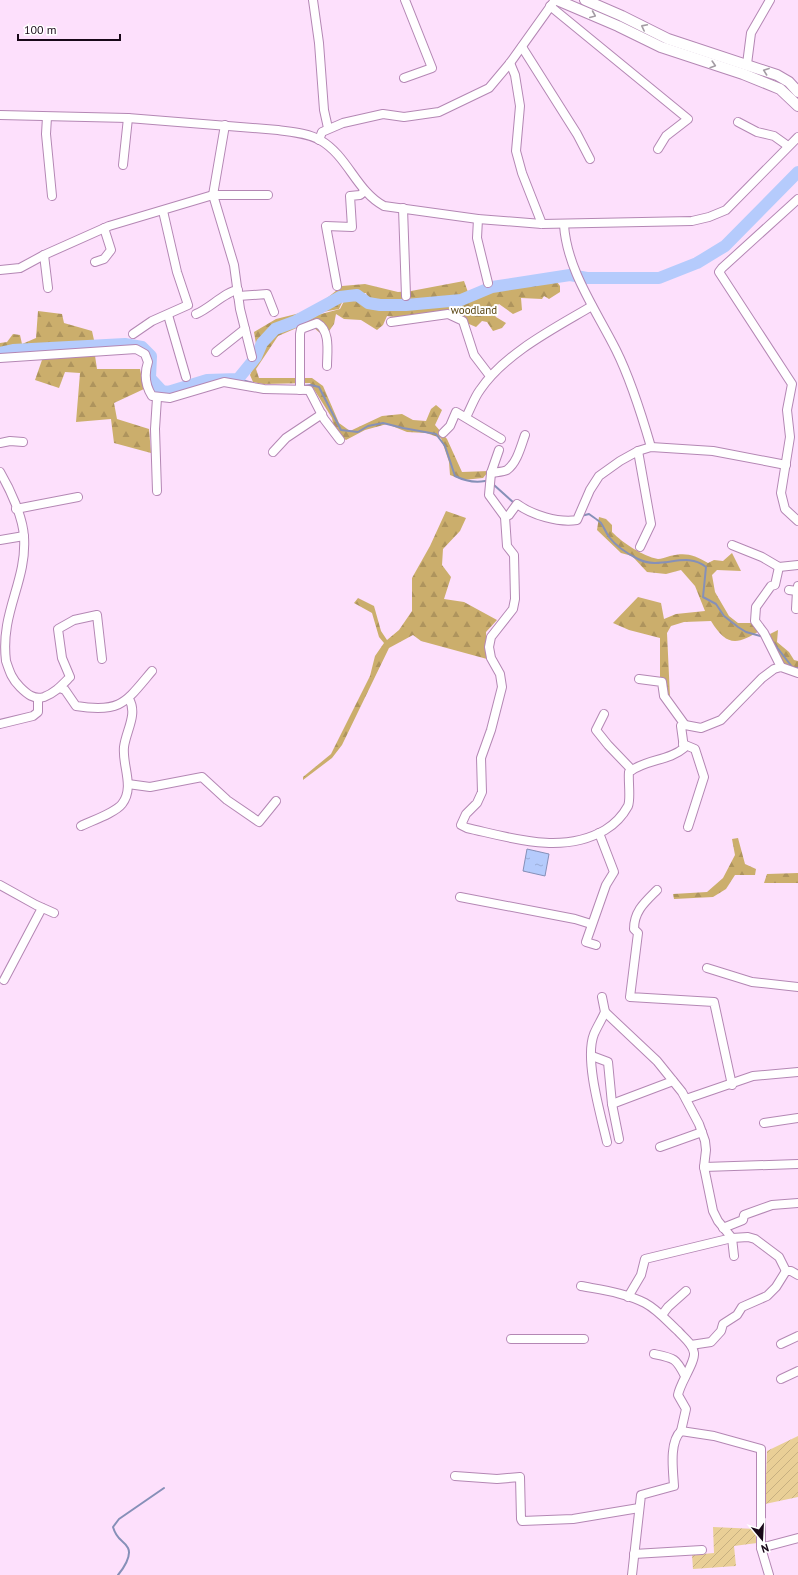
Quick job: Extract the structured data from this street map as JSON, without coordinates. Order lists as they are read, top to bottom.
{
  "parks": ["woodland"],
  "scale_bar": "100 m",
  "north": "bottom"
}
